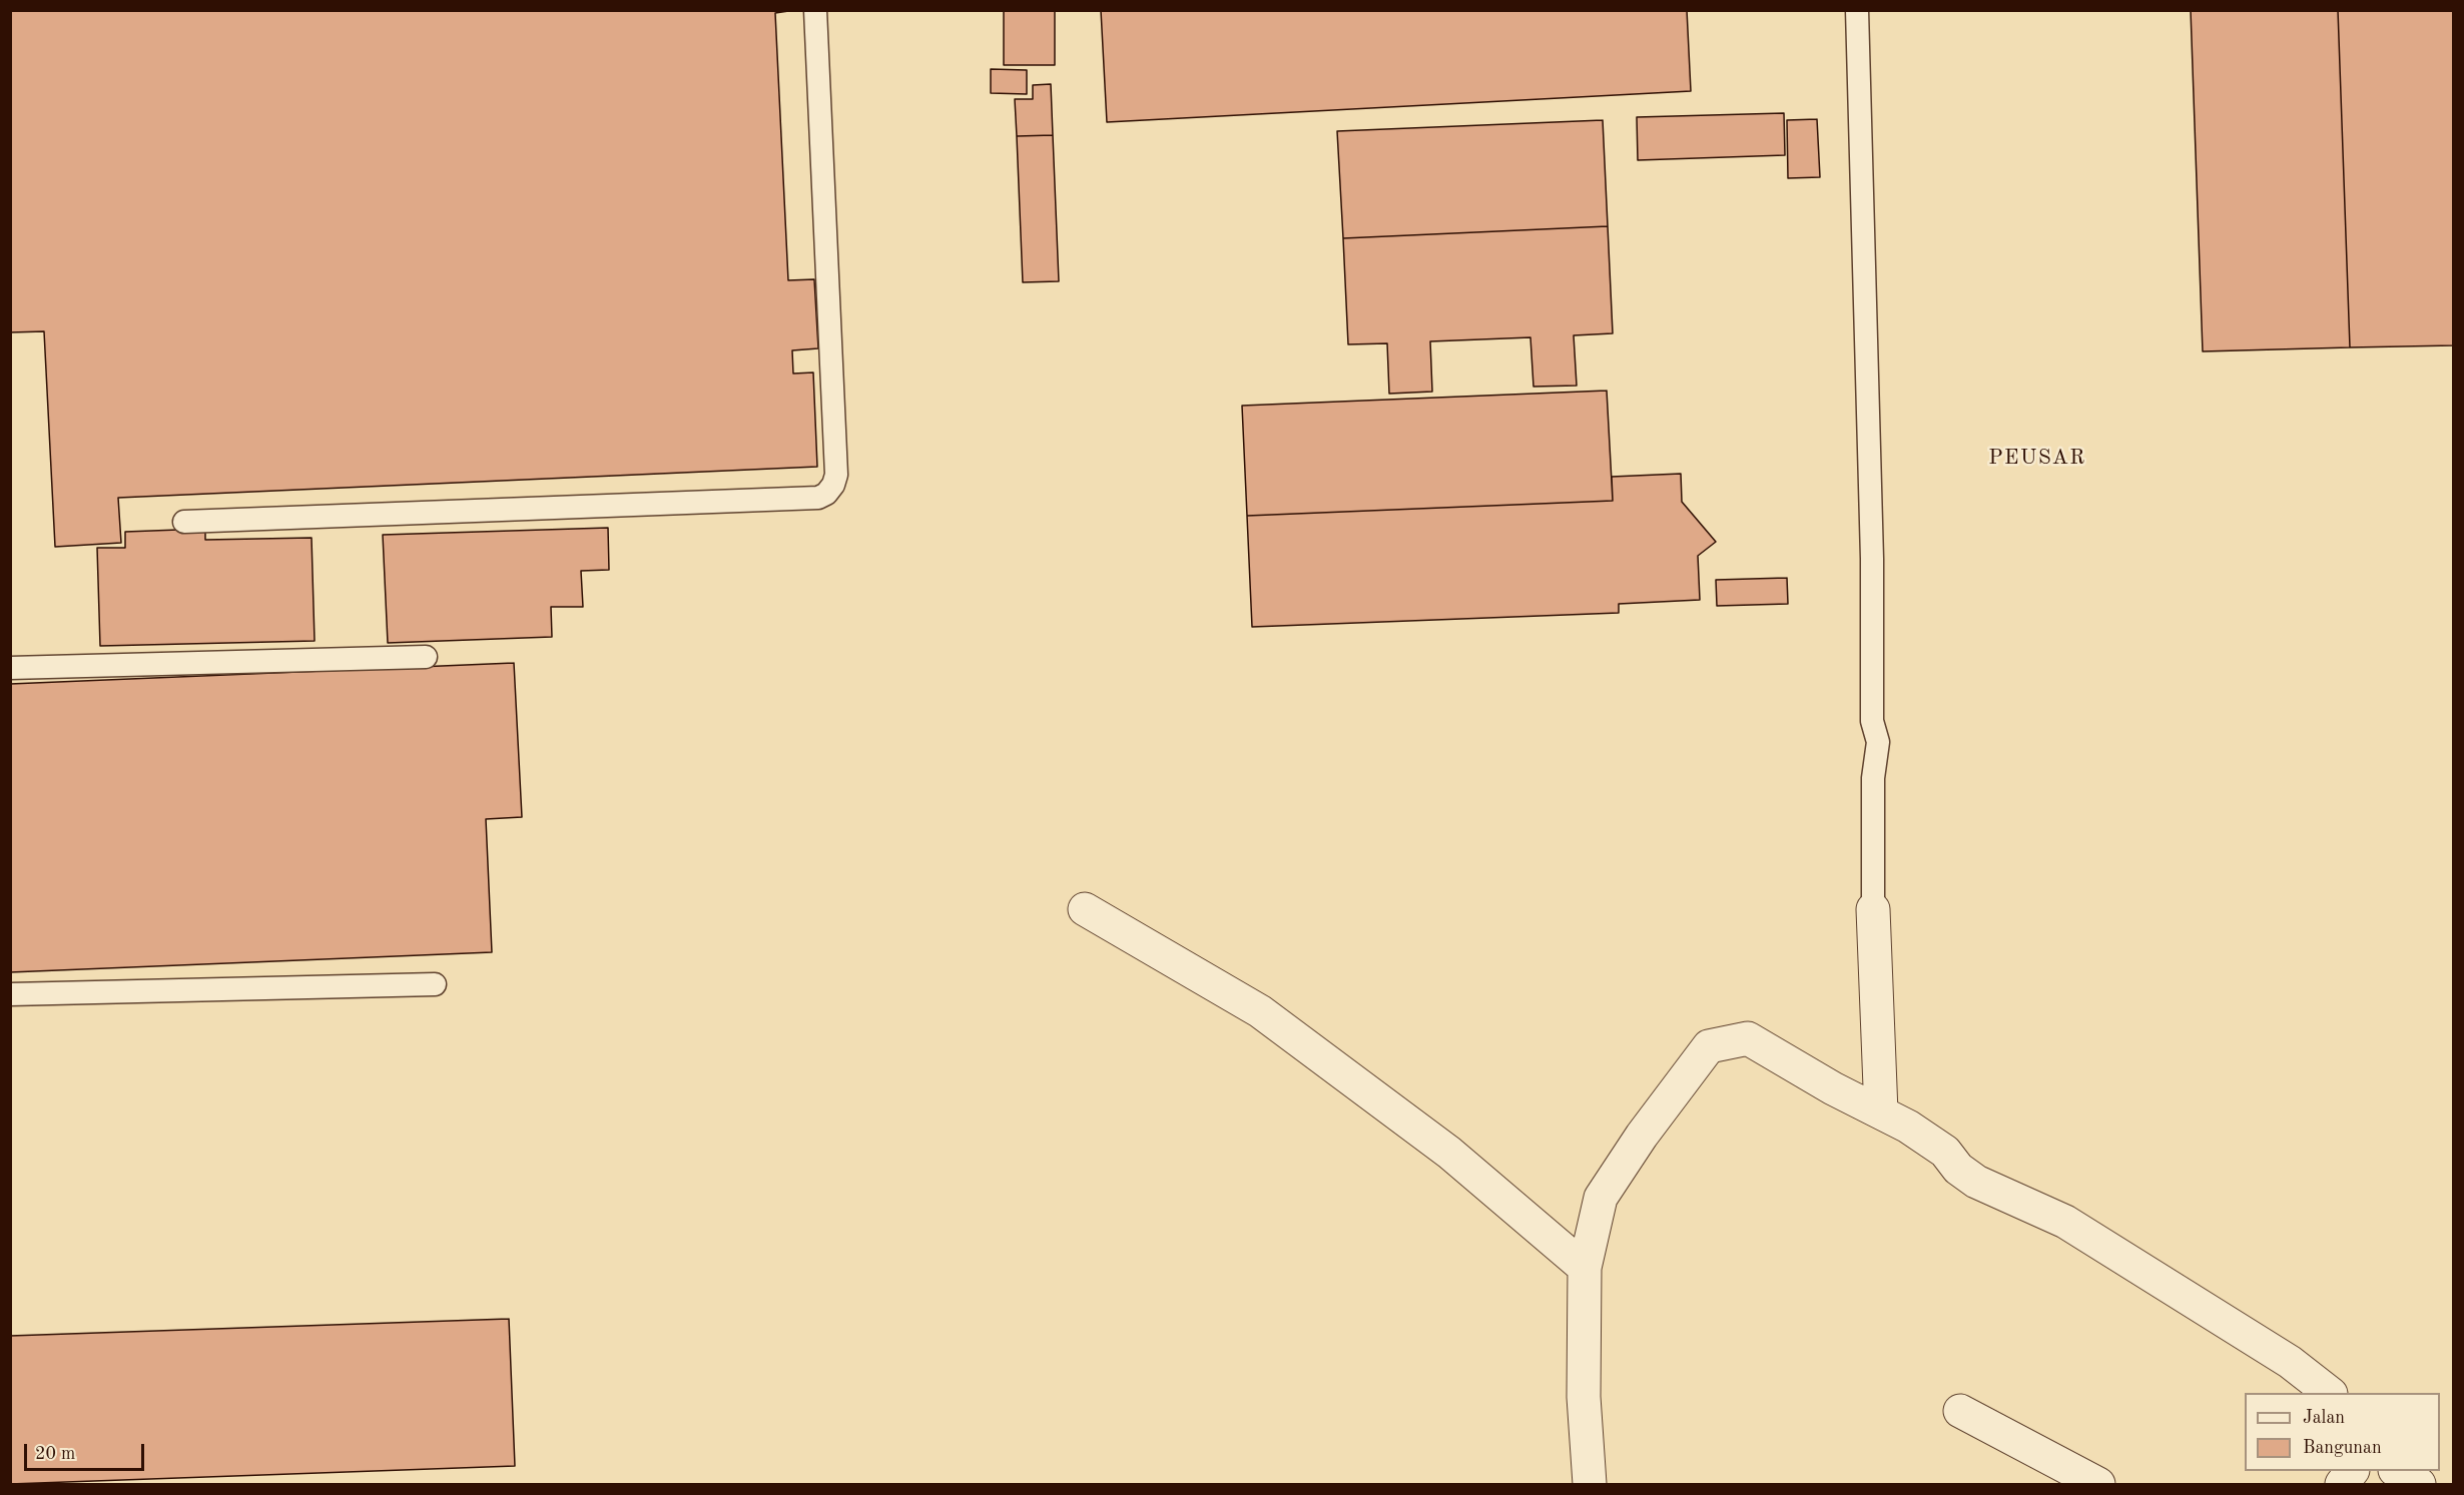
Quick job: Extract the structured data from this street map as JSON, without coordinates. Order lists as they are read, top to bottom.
{
  "districts": ["PEUSAR"],
  "legend": ["Jalan", "Bangunan"],
  "scale_bar": "20 m"
}
